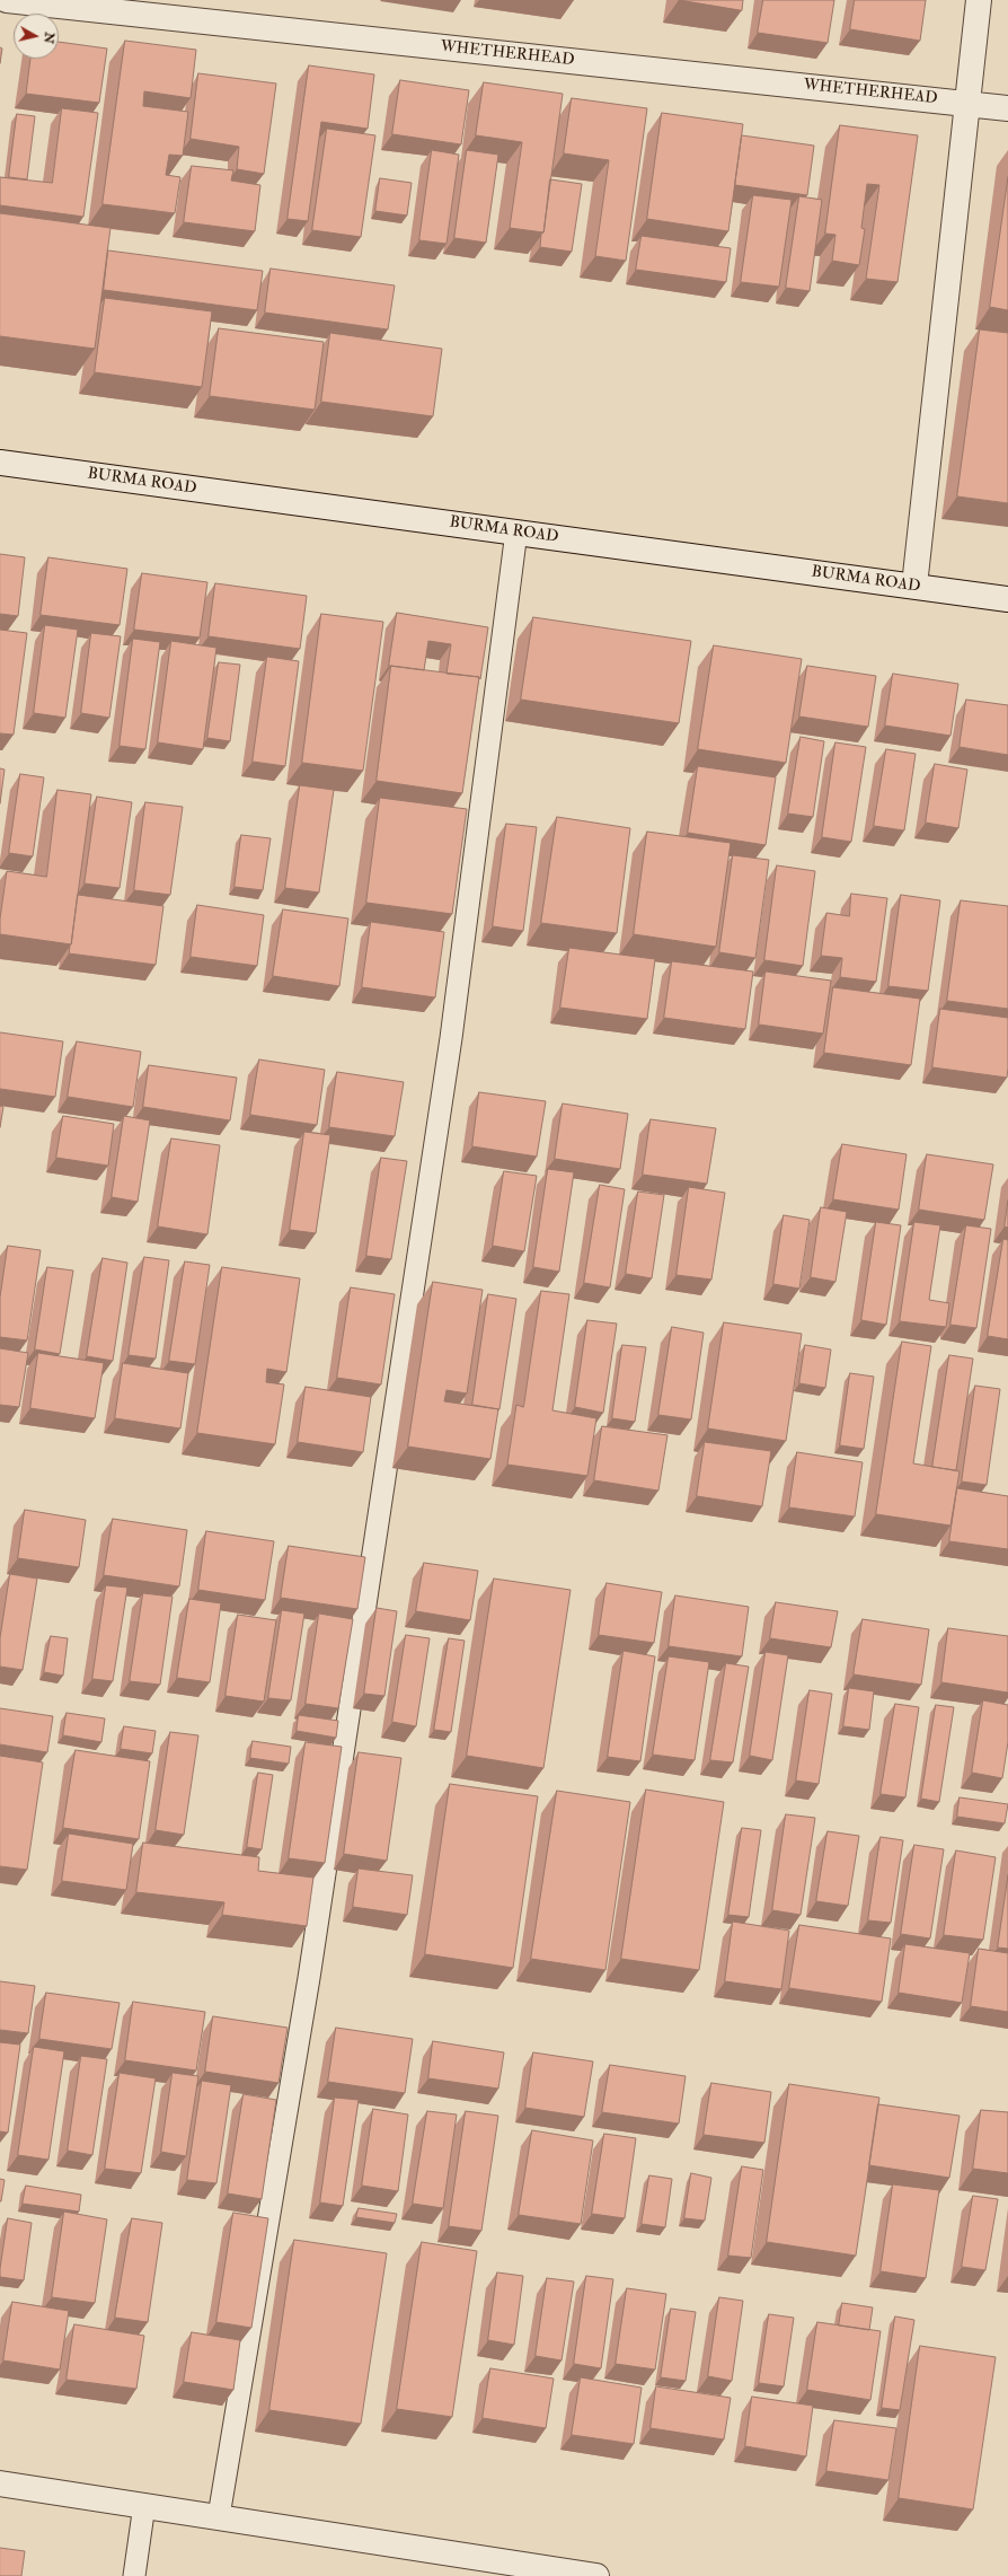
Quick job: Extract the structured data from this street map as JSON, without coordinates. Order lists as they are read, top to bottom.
{
  "streets": {
    "street": ["WHETHERHEAD", "BURMA ROAD"]
  },
  "north": "right"
}
